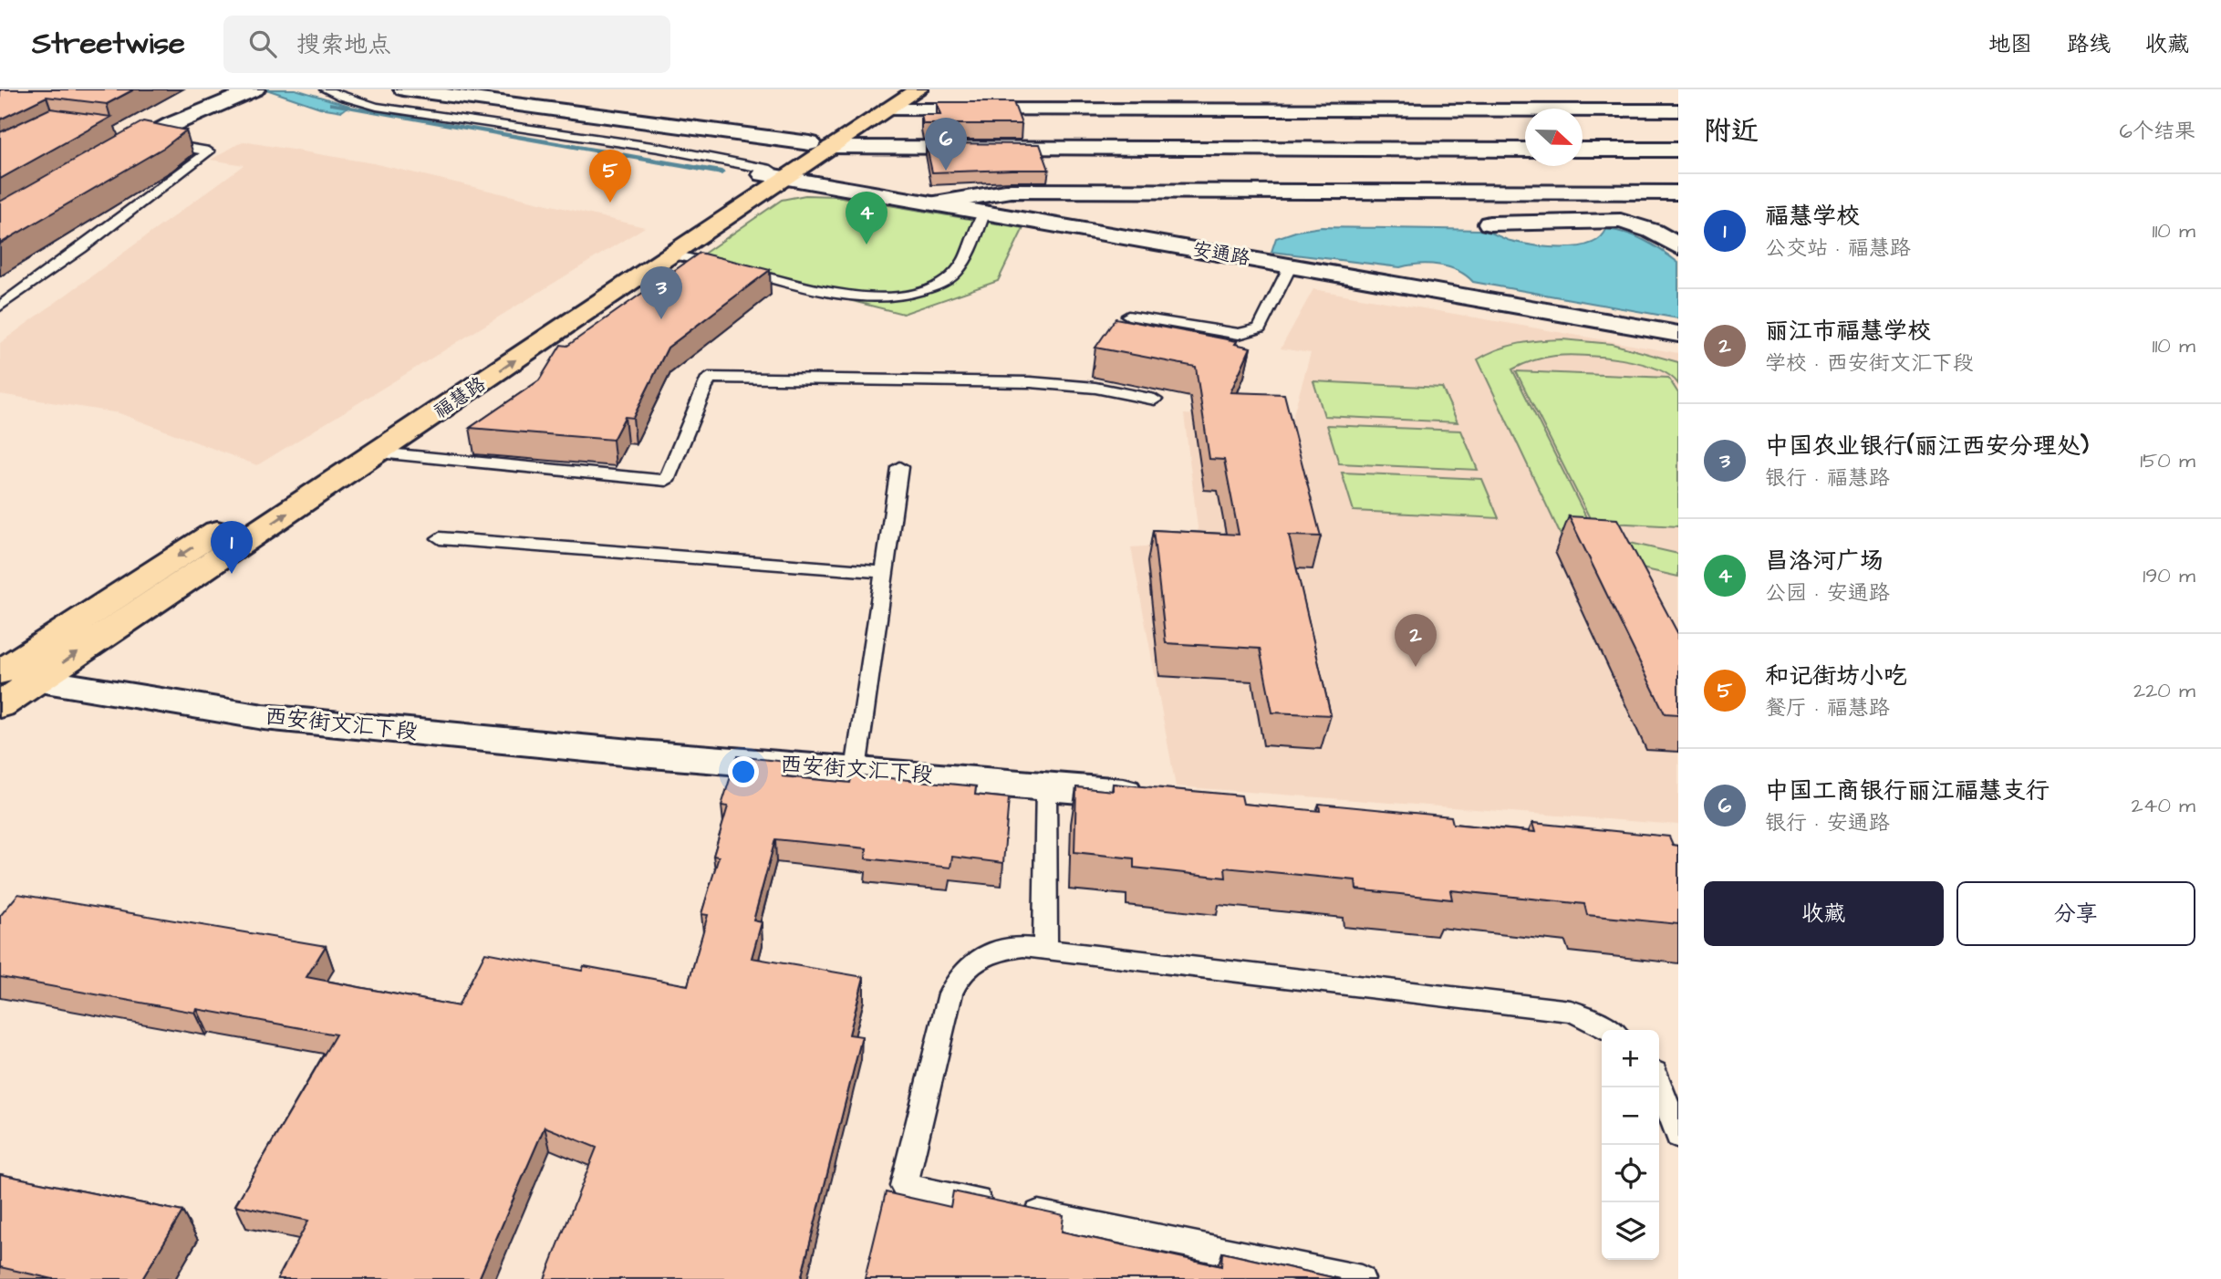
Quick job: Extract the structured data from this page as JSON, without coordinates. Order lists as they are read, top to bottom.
{
  "streets": {
    "main road": ["福慧路"],
    "street": ["安通路", "西安街文汇下段"]
  },
  "crossings": [
    ["安通路", "福慧路"],
    ["福慧路", "西安街文汇下段"]
  ],
  "north": "right",
  "page": {
    "header": "Streetwise",
    "search": "搜索地点",
    "nav": ["地图", "路线", "收藏"],
    "heading": ["附近", "6个结果"],
    "pins": [
      "6",
      "5",
      "4",
      "3",
      "1",
      "2"
    ],
    "list": [
      {
        "mark": "1",
        "name": "福慧学校",
        "note": "公交站 · 福慧路",
        "value": "110 m"
      },
      {
        "mark": "2",
        "name": "丽江市福慧学校",
        "note": "学校 · 西安街文汇下段",
        "value": "110 m"
      },
      {
        "mark": "3",
        "name": "中国农业银行(丽江西安分理处)",
        "note": "银行 · 福慧路",
        "value": "150 m"
      },
      {
        "mark": "4",
        "name": "昌洛河广场",
        "note": "公园 · 安通路",
        "value": "190 m"
      },
      {
        "mark": "5",
        "name": "和记街坊小吃",
        "note": "餐厅 · 福慧路",
        "value": "220 m"
      },
      {
        "mark": "6",
        "name": "中国工商银行丽江福慧支行",
        "note": "银行 · 安通路",
        "value": "240 m"
      }
    ],
    "buttons": ["收藏", "分享"],
    "map_buttons": ["+", "−"]
  }
}
